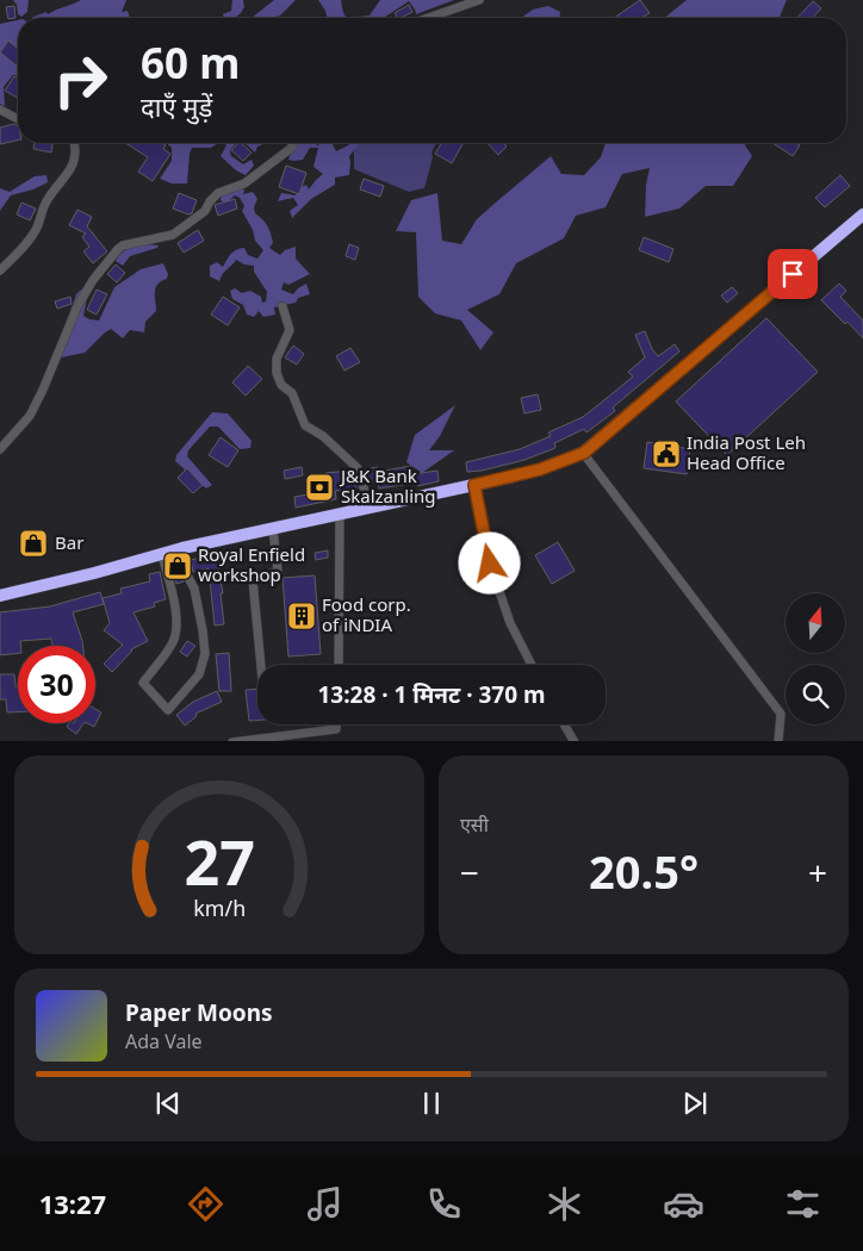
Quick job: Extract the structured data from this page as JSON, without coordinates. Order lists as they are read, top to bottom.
{
  "places": {
    "public building": ["India Post Leh Head Office"],
    "bank": ["J&K Bank Skalzanling"],
    "shop": ["Bar", "Royal Enfield workshop"],
    "building": ["Food corp. of iNDIA"]
  },
  "north": "top",
  "page": {
    "turn": ["60 m", "दाएँ मुड़ें"],
    "limit": "30",
    "trip": "13:28 · 1 मिनट · 370 m",
    "tile": "एसी",
    "heat": ["−", "20.5°", "+"],
    "song": ["Paper Moons", "Ada Vale"],
    "tabs": "13:27",
    "gauge": ["27", "km/h"]
  }
}
